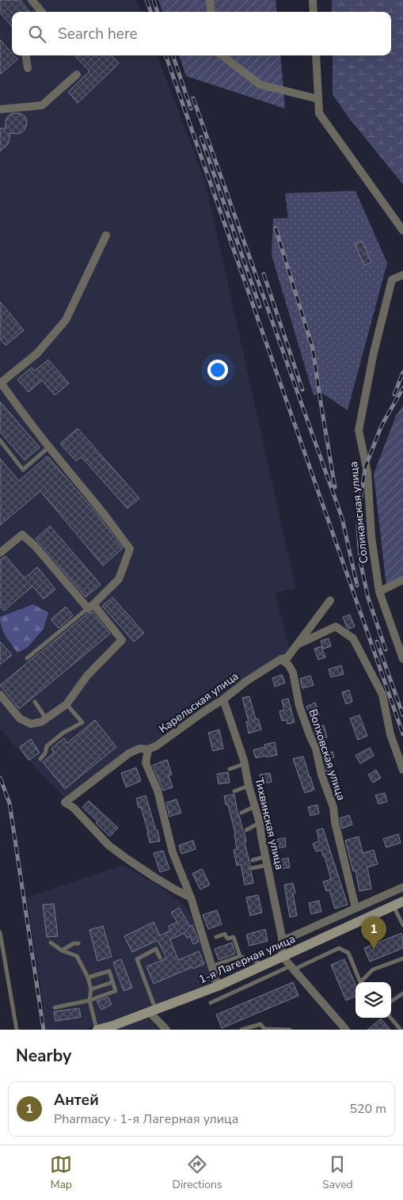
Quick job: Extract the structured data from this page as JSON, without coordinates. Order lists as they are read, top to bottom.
{
  "streets": {
    "main road": ["1-я Лагерная улица"],
    "street": [
      "Соликамская улица",
      "Карельская улица",
      "Волховская улица",
      "Тихвинская улица"
    ]
  },
  "crossings": [
    ["Карельская улица", "Волховская улица"],
    ["Карельская улица", "Тихвинская улица"],
    ["Тихвинская улица", "1-я Лагерная улица"]
  ],
  "page": {
    "search": "Search here",
    "pins": "1",
    "heading": "Nearby",
    "list": [
      {
        "mark": "1",
        "name": "Антей",
        "note": "Pharmacy · 1-я Лагерная улица",
        "value": "520 m"
      }
    ],
    "nav": ["Map", "Directions", "Saved"]
  }
}
